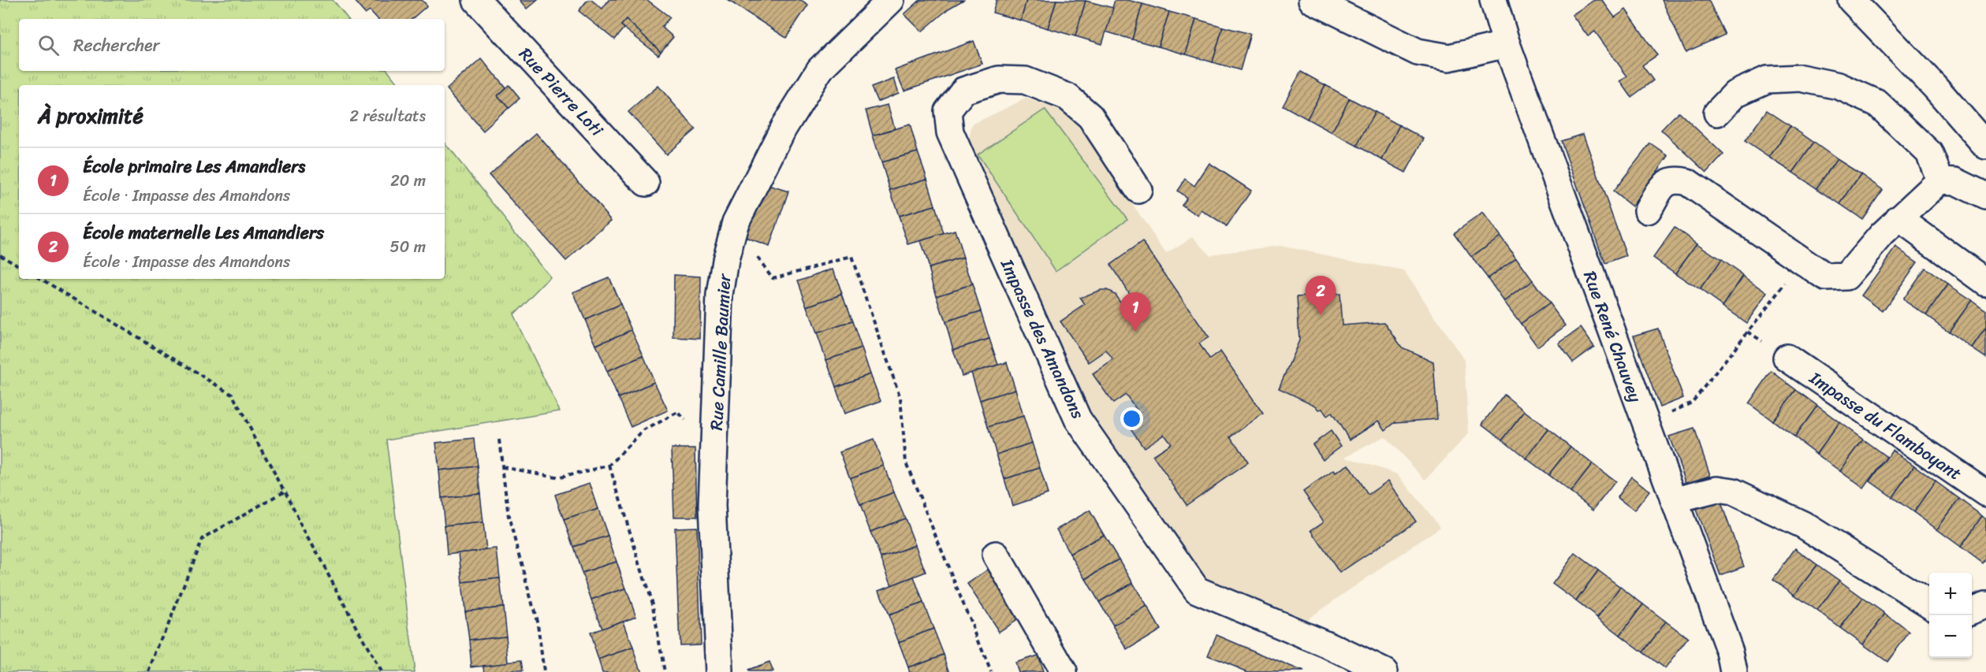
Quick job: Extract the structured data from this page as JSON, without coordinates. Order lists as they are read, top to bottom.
{
  "streets": {
    "street": [
      "Rue Pierre Loti",
      "Rue René Chauvey",
      "Impasse des Amandons",
      "Rue Camille Baumier",
      "Impasse du Flamboyant"
    ]
  },
  "page": {
    "search": "Rechercher",
    "heading": ["À proximité", "2 résultats"],
    "list": [
      {
        "mark": "1",
        "name": "École primaire Les Amandiers",
        "note": "École · Impasse des Amandons",
        "value": "20 m"
      },
      {
        "mark": "2",
        "name": "École maternelle Les Amandiers",
        "note": "École · Impasse des Amandons",
        "value": "50 m"
      }
    ],
    "pins": ["2", "1"],
    "map_buttons": ["+", "−"]
  }
}
